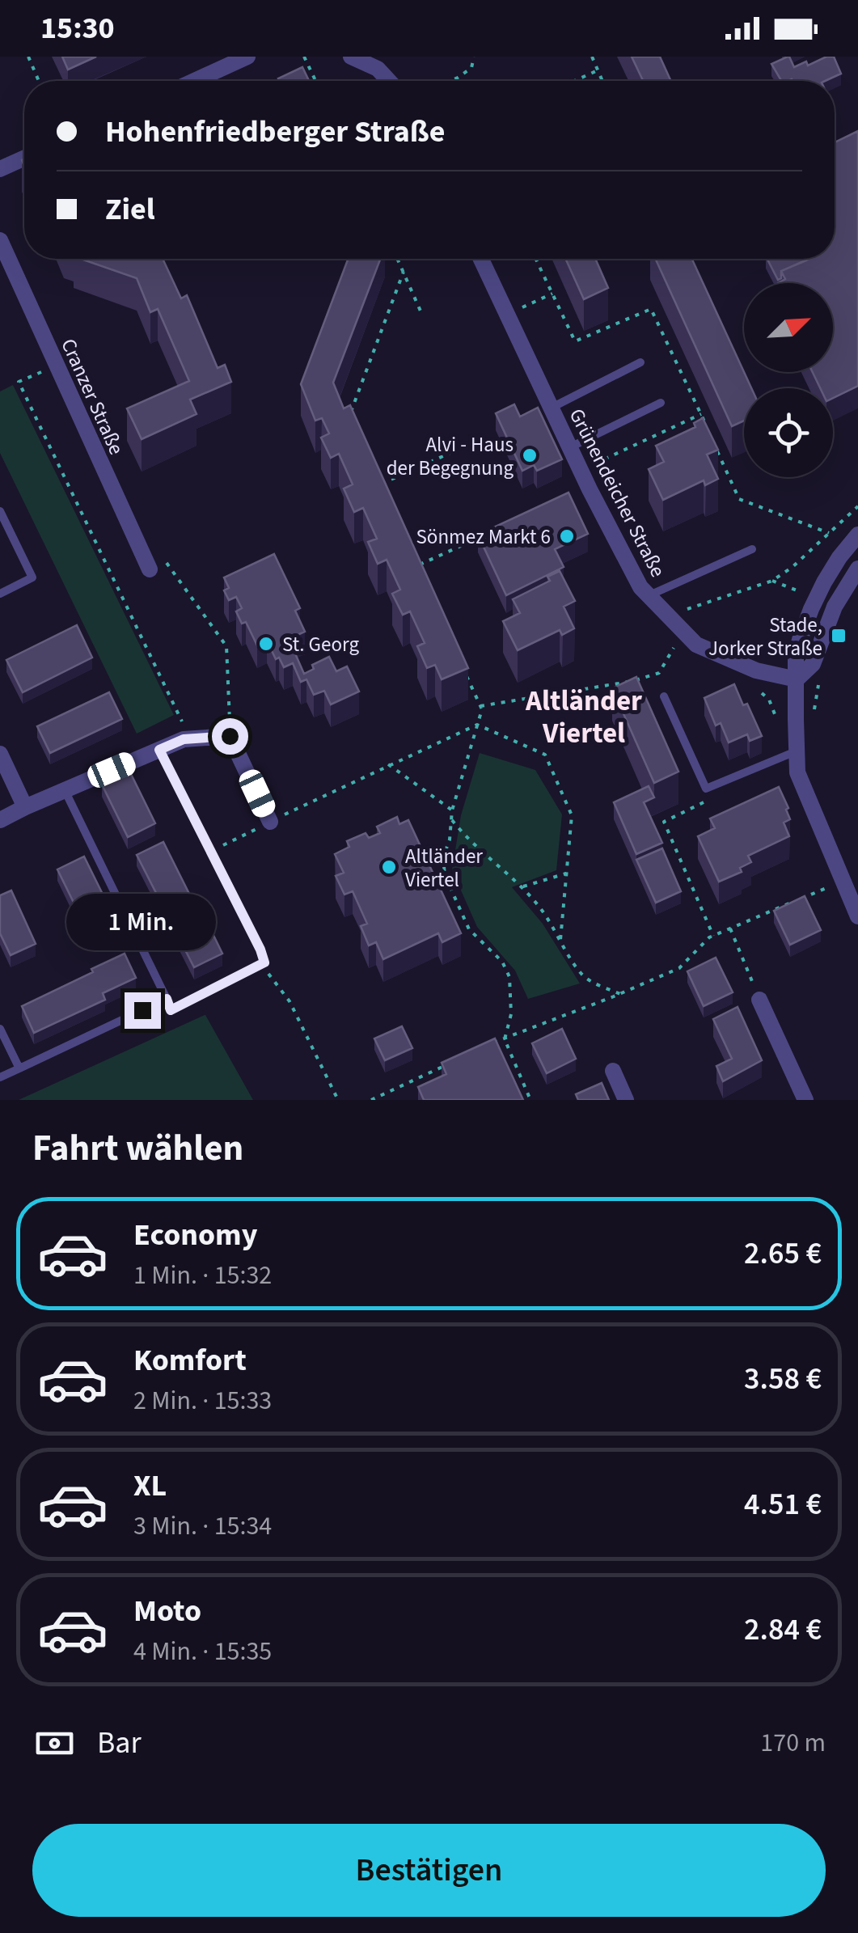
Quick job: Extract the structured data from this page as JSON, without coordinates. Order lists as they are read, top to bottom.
{
  "streets": {
    "street": ["Cranzer Straße", "Grünendeicher Straße"]
  },
  "districts": ["Altländer Viertel"],
  "places": {
    "other": [
      "Alvi - Haus der Begegnung",
      "Sönmez Markt 6",
      "St. Georg",
      "Altländer Viertel"
    ],
    "transit": ["Stade, Jorker Straße"]
  },
  "north": "top right",
  "page": {
    "status": "15:30",
    "banner": ["Hohenfriedberger Straße", "Ziel"],
    "bubble": "1 Min.",
    "heading": "Fahrt wählen",
    "list": [
      {
        "name": "Economy",
        "note": "1 Min. · 15:32",
        "value": "2.65 €"
      },
      {
        "name": "Komfort",
        "note": "2 Min. · 15:33",
        "value": "3.58 €"
      },
      {
        "name": "XL",
        "note": "3 Min. · 15:34",
        "value": "4.51 €"
      },
      {
        "name": "Moto",
        "note": "4 Min. · 15:35",
        "value": "2.84 €"
      }
    ],
    "pay": ["Bar", "170 m"],
    "buttons": "Bestätigen"
  }
}
